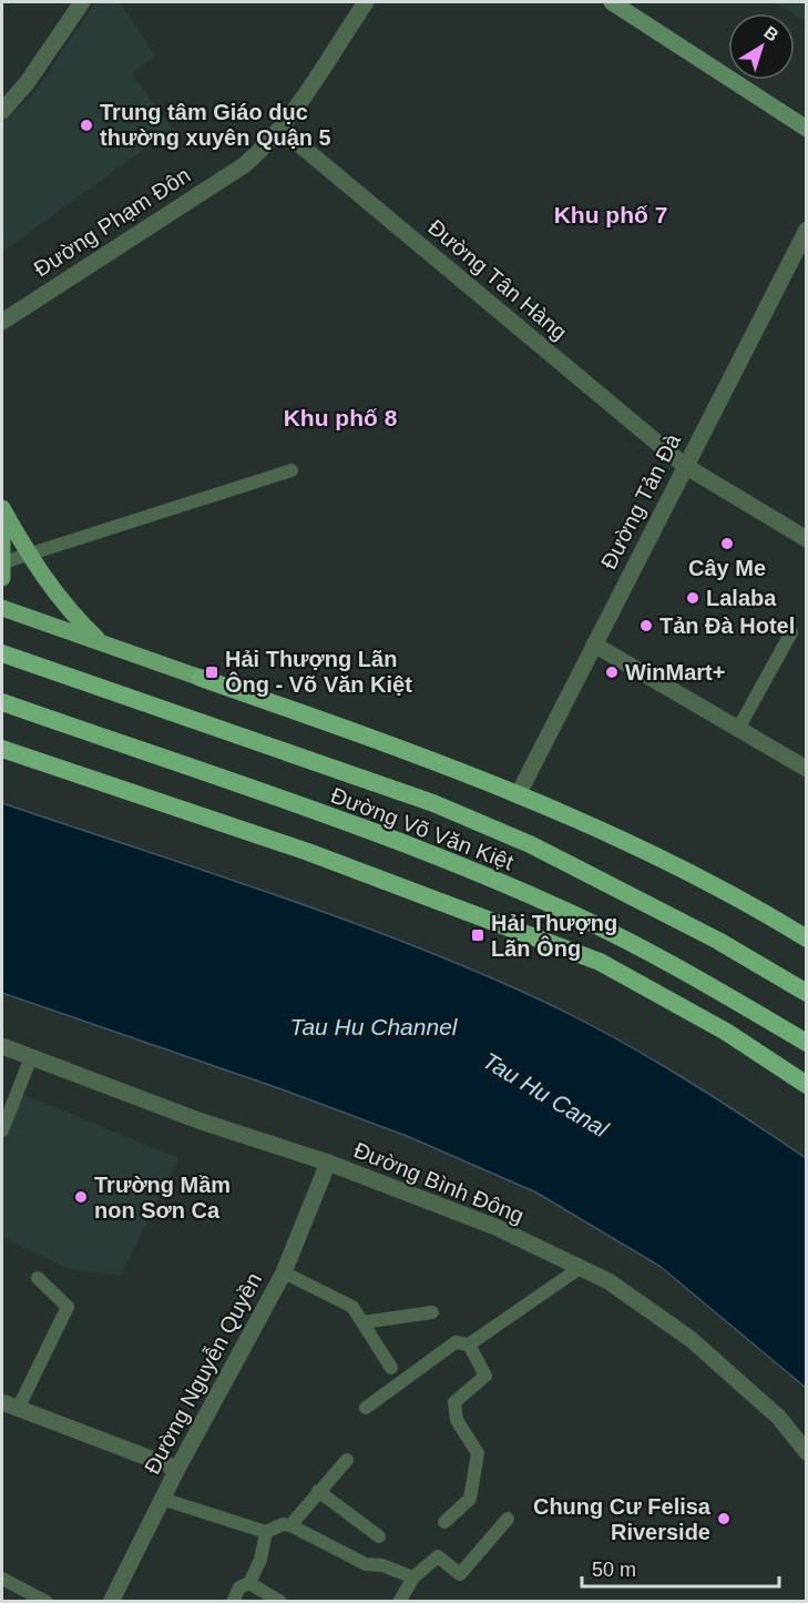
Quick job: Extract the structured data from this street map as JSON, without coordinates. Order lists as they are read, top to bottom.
{
  "streets": {
    "highway": ["Đường Võ Văn Kiệt"],
    "street": [
      "Đường Phạm Đôn",
      "Đường Tân Hàng",
      "Đường Tản Đà",
      "Đường Bình Đông",
      "Đường Nguyễn Quyền"
    ]
  },
  "crossings": [
    ["Đường Phạm Đôn", "Đường Tân Hàng"],
    ["Đường Tân Hàng", "Đường Tản Đà"],
    ["Đường Bình Đông", "Đường Nguyễn Quyền"]
  ],
  "districts": ["Khu phố 7", "Khu phố 8"],
  "water": ["Tau Hu Channel", "Tau Hu Canal"],
  "places": {
    "other": [
      "Trung tâm Giáo dục thường xuyên Quận 5",
      "Cây Me",
      "Lalaba",
      "Tản Đà Hotel",
      "WinMart+",
      "Trường Mầm non Sơn Ca",
      "Chung Cư Felisa Riverside"
    ],
    "transit": ["Hải Thượng Lãn Ông - Võ Văn Kiệt", "Hải Thượng Lãn Ông"]
  },
  "scale_bar": "50 m",
  "north": "top right"
}
